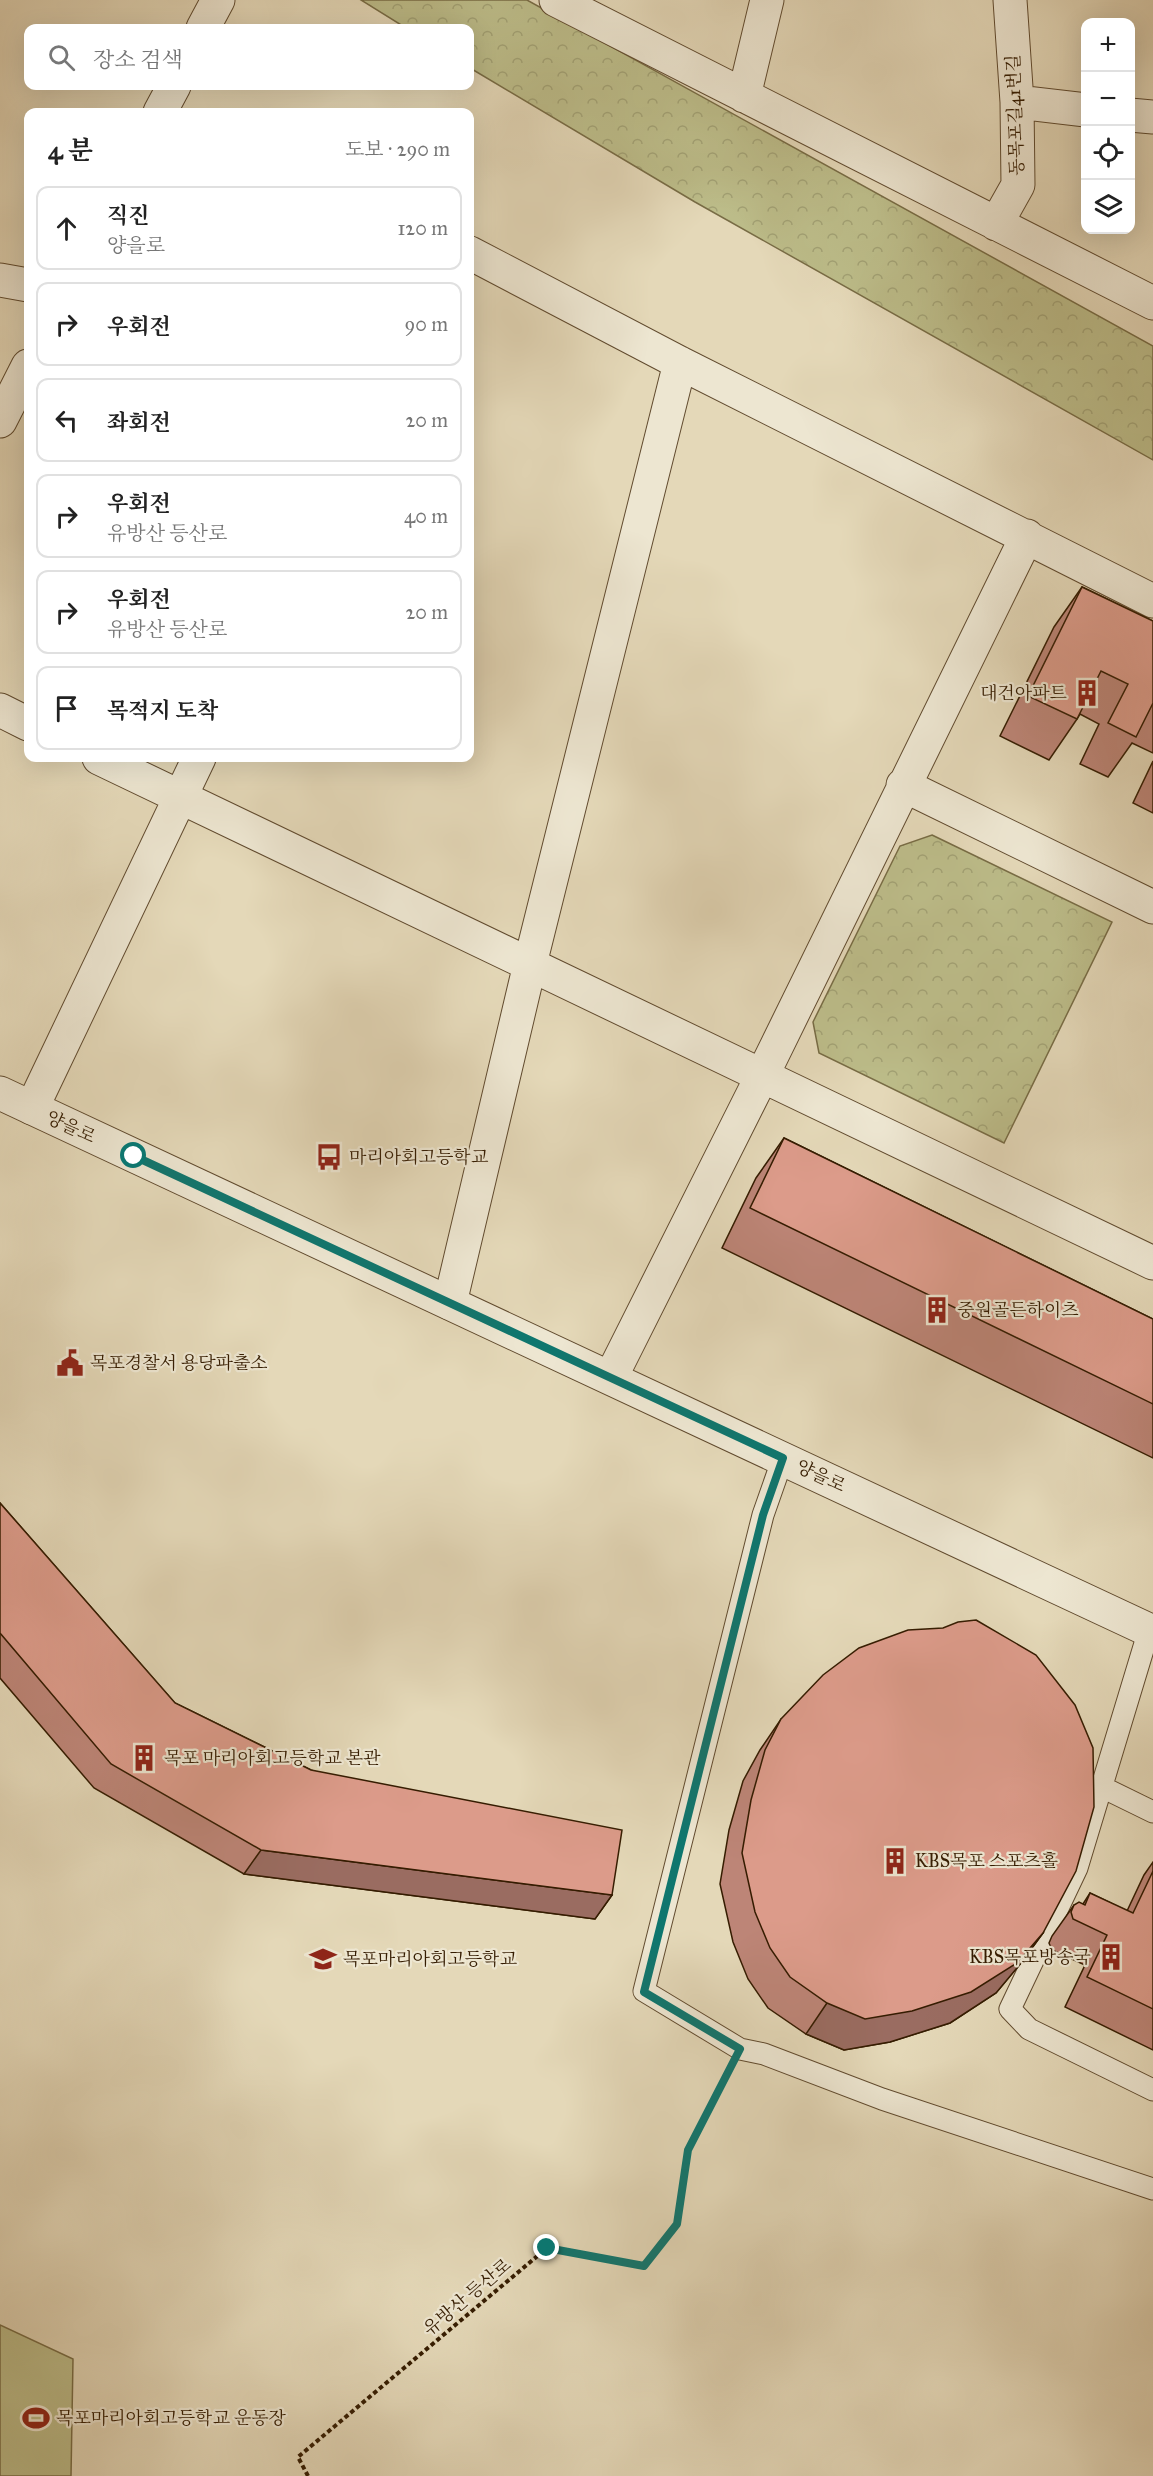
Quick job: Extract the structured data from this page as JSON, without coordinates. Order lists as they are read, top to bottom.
{
  "streets": {
    "street": ["동목포길41번길", "양을로"],
    "path": ["유방산 등산로"]
  },
  "places": {
    "building": [
      "대건아파트",
      "중원골든하이츠",
      "목포 마리아회고등학교 본관",
      "KBS목포 스포츠홀",
      "KBS목포방송국"
    ],
    "bus stop": ["마리아회고등학교"],
    "public building": ["목포경찰서 용당파출소"],
    "school or university": ["목포마리아회고등학교"],
    "sports": ["목포마리아회고등학교 운동장"]
  },
  "page": {
    "map_buttons": ["+", "−"],
    "search": "장소 검색",
    "heading": ["4 분", "도보 · 290 m"],
    "list": [
      ["직진", "양을로", "120 m"],
      ["우회전", "90 m"],
      ["좌회전", "20 m"],
      ["우회전", "유방산 등산로", "40 m"],
      ["우회전", "유방산 등산로", "20 m"],
      "목적지 도착"
    ]
  }
}
